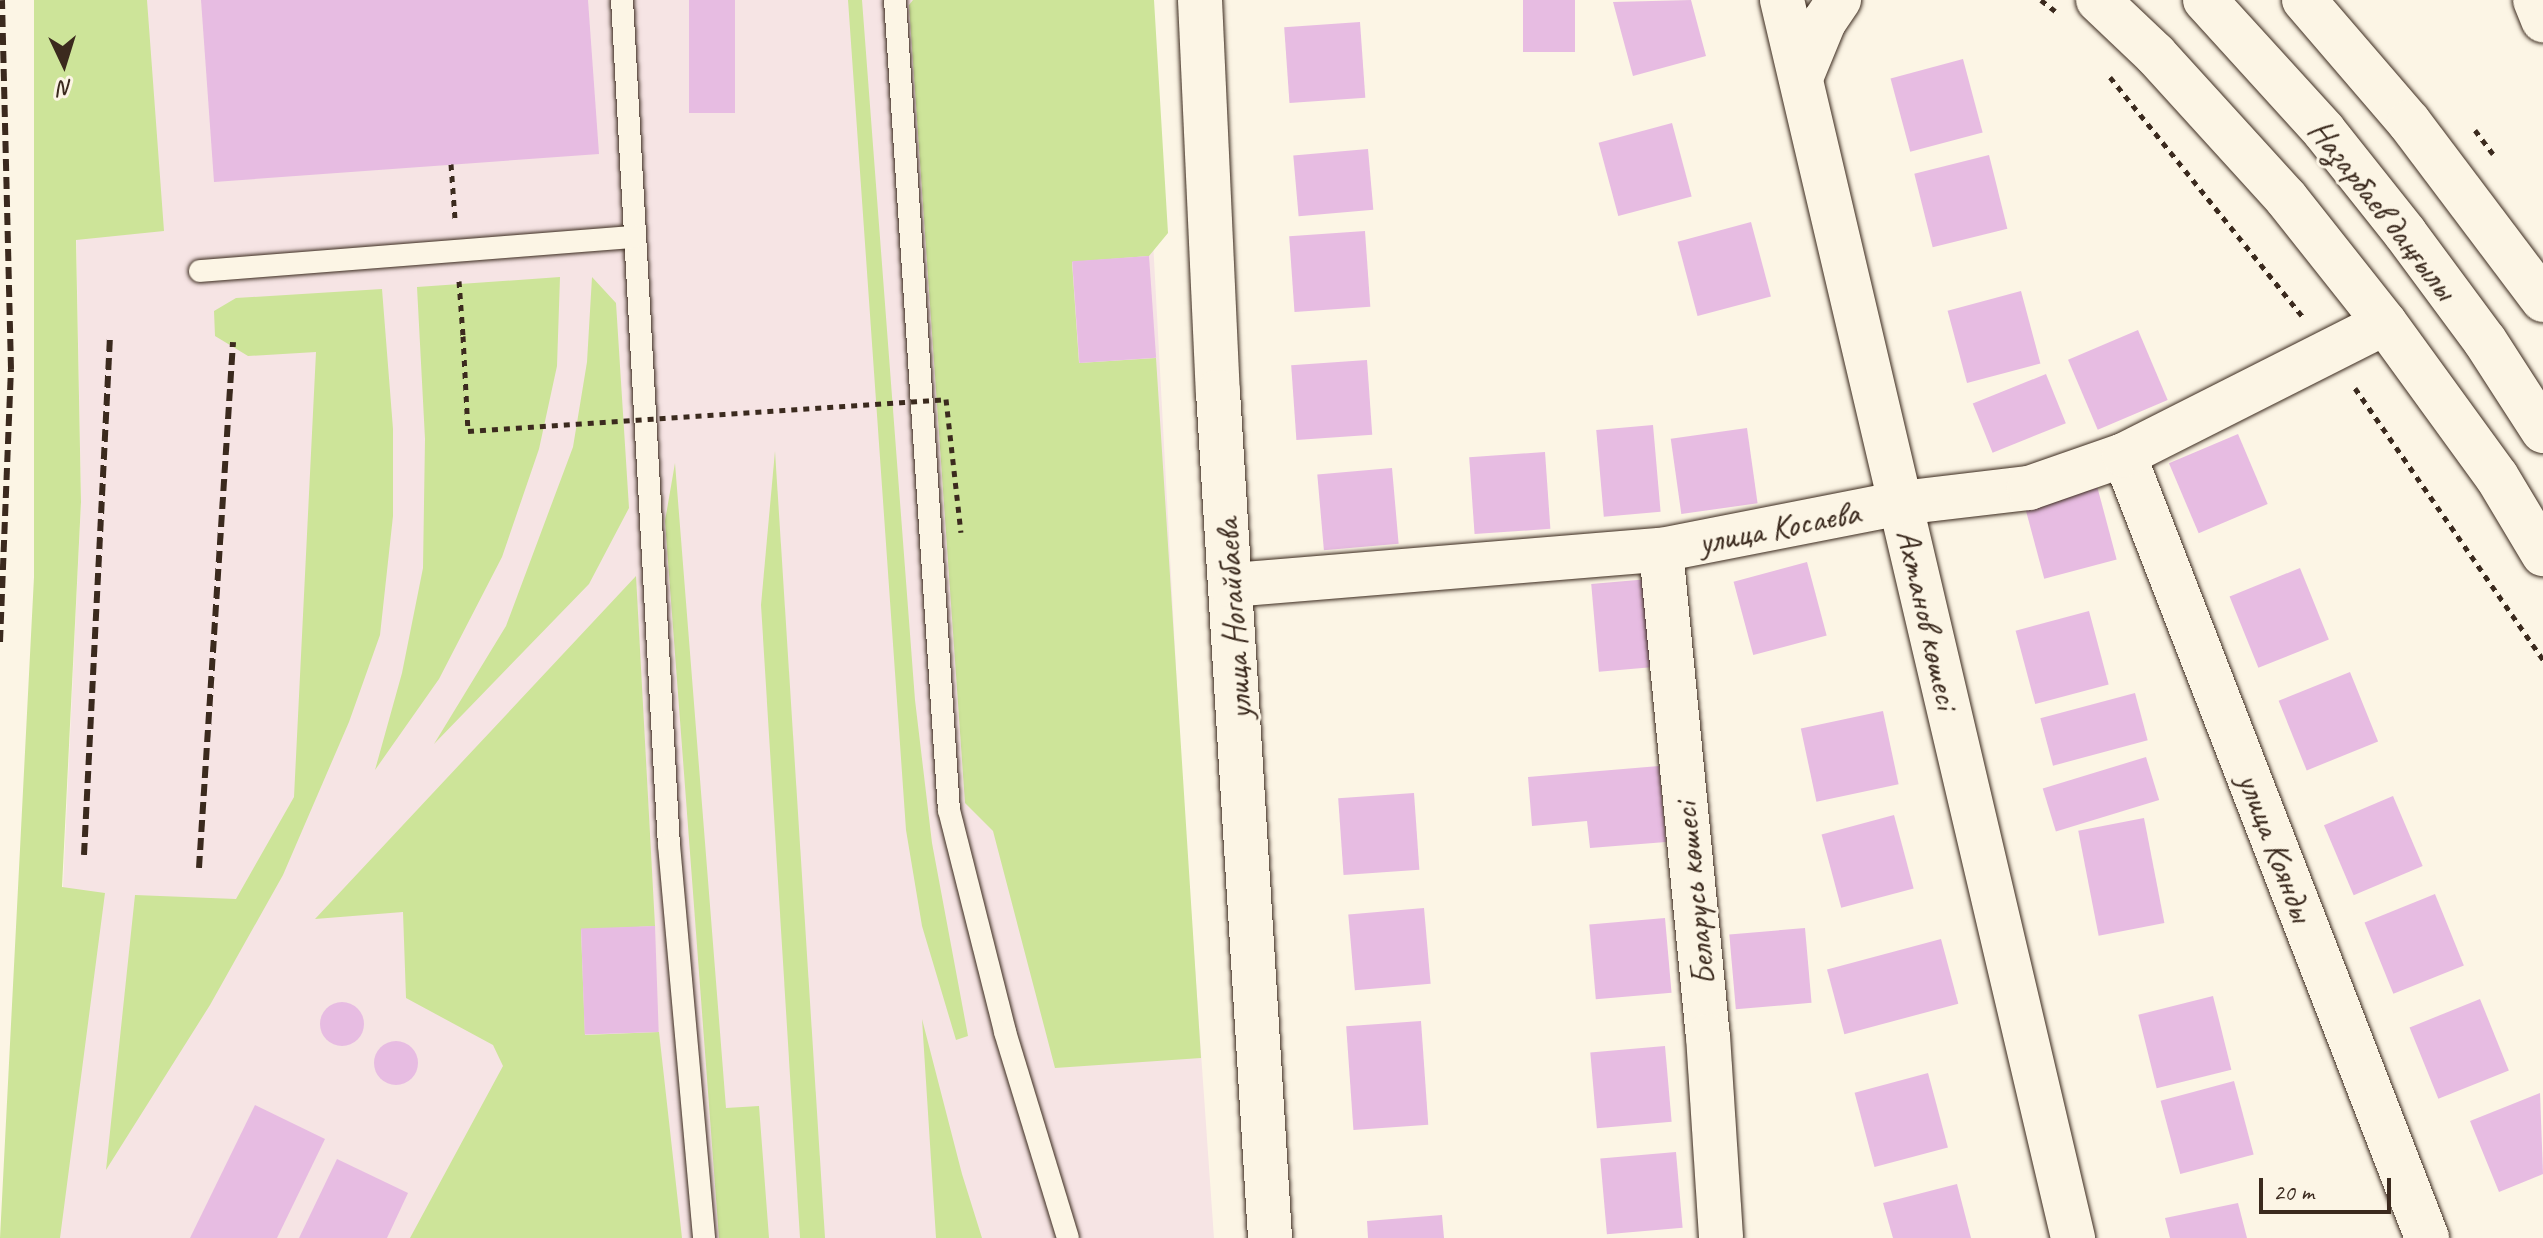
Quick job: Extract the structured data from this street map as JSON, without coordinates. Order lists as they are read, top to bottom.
{
  "streets": {
    "street": [
      "Назарбаев даңғылы",
      "улица Косаева",
      "улица Ногайбаева",
      "Ахтанов көшесі",
      "улица Коянды",
      "Беларусь көшесі"
    ]
  },
  "crossings": [
    ["улица Косаева", "улица Ногайбаева"],
    ["улица Косаева", "Ахтанов көшесі"],
    ["улица Косаева", "улица Коянды"],
    ["улица Косаева", "Беларусь көшесі"]
  ],
  "scale_bar": "20 m",
  "north": "bottom"
}
